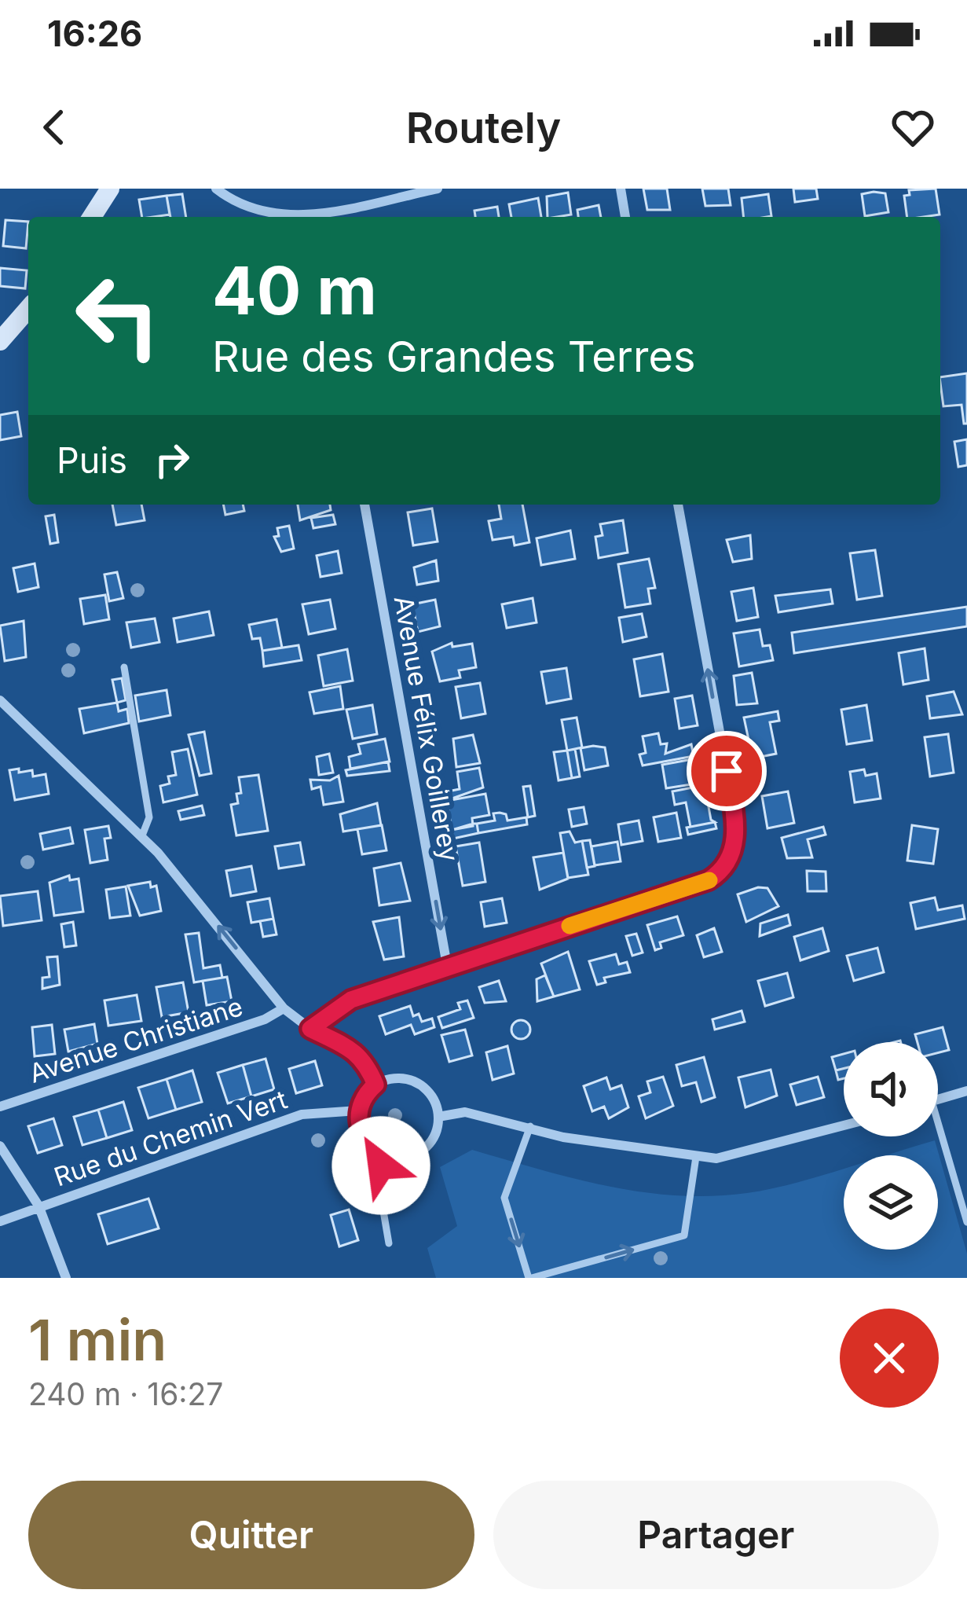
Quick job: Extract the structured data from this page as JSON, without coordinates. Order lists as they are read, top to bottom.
{
  "streets": {
    "street": ["Avenue Félix Goillerey", "Avenue Christiane", "Rue du Chemin Vert"]
  },
  "one_way": ["Avenue Félix Goillerey"],
  "page": {
    "status": "16:26",
    "header": "Routely",
    "turn": ["40 m", "Rue des Grandes Terres"],
    "then": "Puis",
    "heading": ["1 min", "240 m · 16:27"],
    "buttons": ["Quitter", "Partager"]
  }
}
